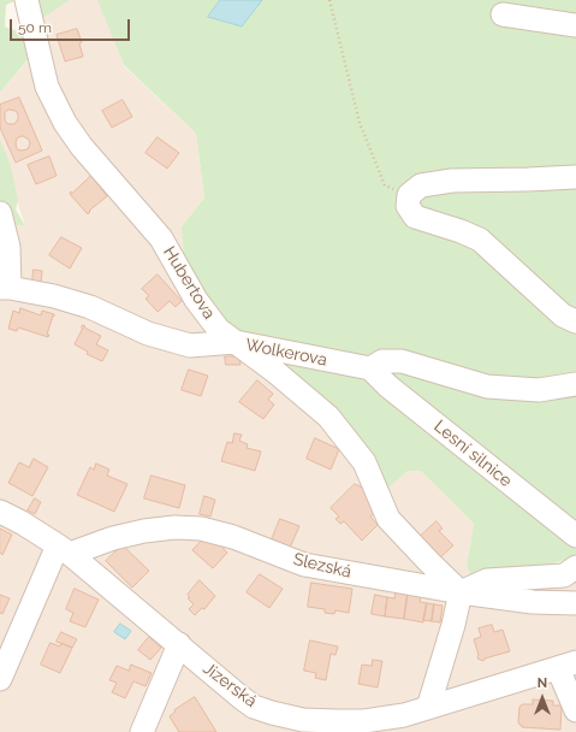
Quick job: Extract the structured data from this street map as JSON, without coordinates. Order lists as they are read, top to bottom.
{
  "streets": {
    "street": [
      "Hubertova",
      "Wolkerova",
      "Lesní silnice",
      "Slezská",
      "Jizerská"
    ]
  },
  "crossings": [
    ["Hubertova", "Wolkerova"],
    ["Hubertova", "Slezská"],
    ["Wolkerova", "Lesní silnice"],
    ["Slezská", "Jizerská"]
  ],
  "scale_bar": "50 m",
  "north": "top"
}
